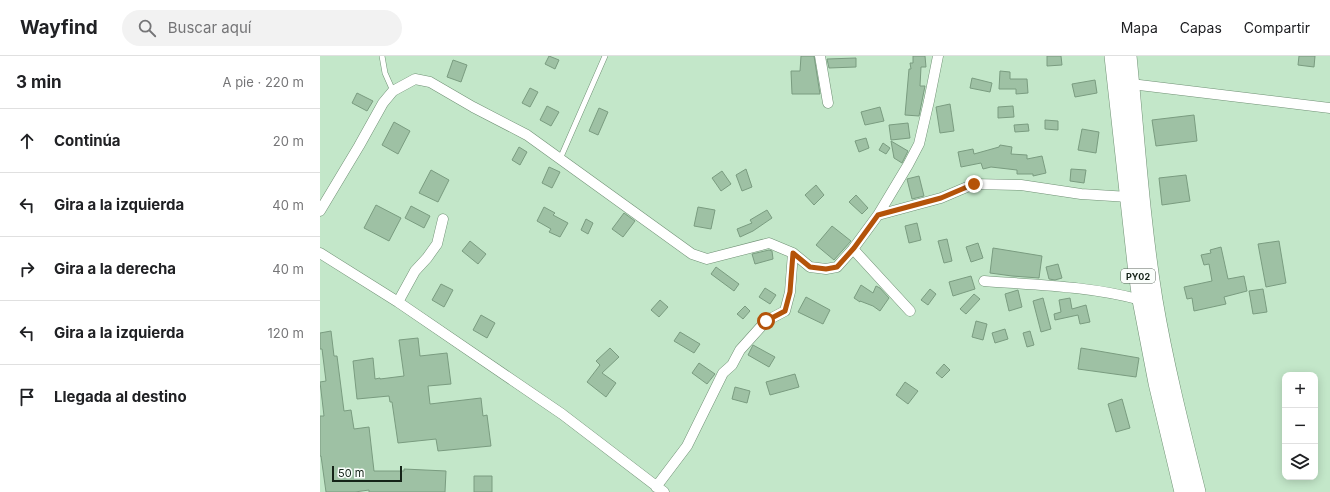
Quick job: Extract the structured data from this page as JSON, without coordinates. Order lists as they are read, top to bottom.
{
  "streets": {
    "highway": ["PY02"]
  },
  "scale_bar": "50 m",
  "page": {
    "header": "Wayfind",
    "search": "Buscar aquí",
    "nav": ["Mapa", "Capas", "Compartir"],
    "heading": ["3 min", "A pie · 220 m"],
    "list": [
      ["Continúa", "20 m"],
      ["Gira a la izquierda", "40 m"],
      ["Gira a la derecha", "40 m"],
      ["Gira a la izquierda", "120 m"],
      "Llegada al destino"
    ],
    "map_buttons": ["+", "−"],
    "scale": "50 m"
  }
}
